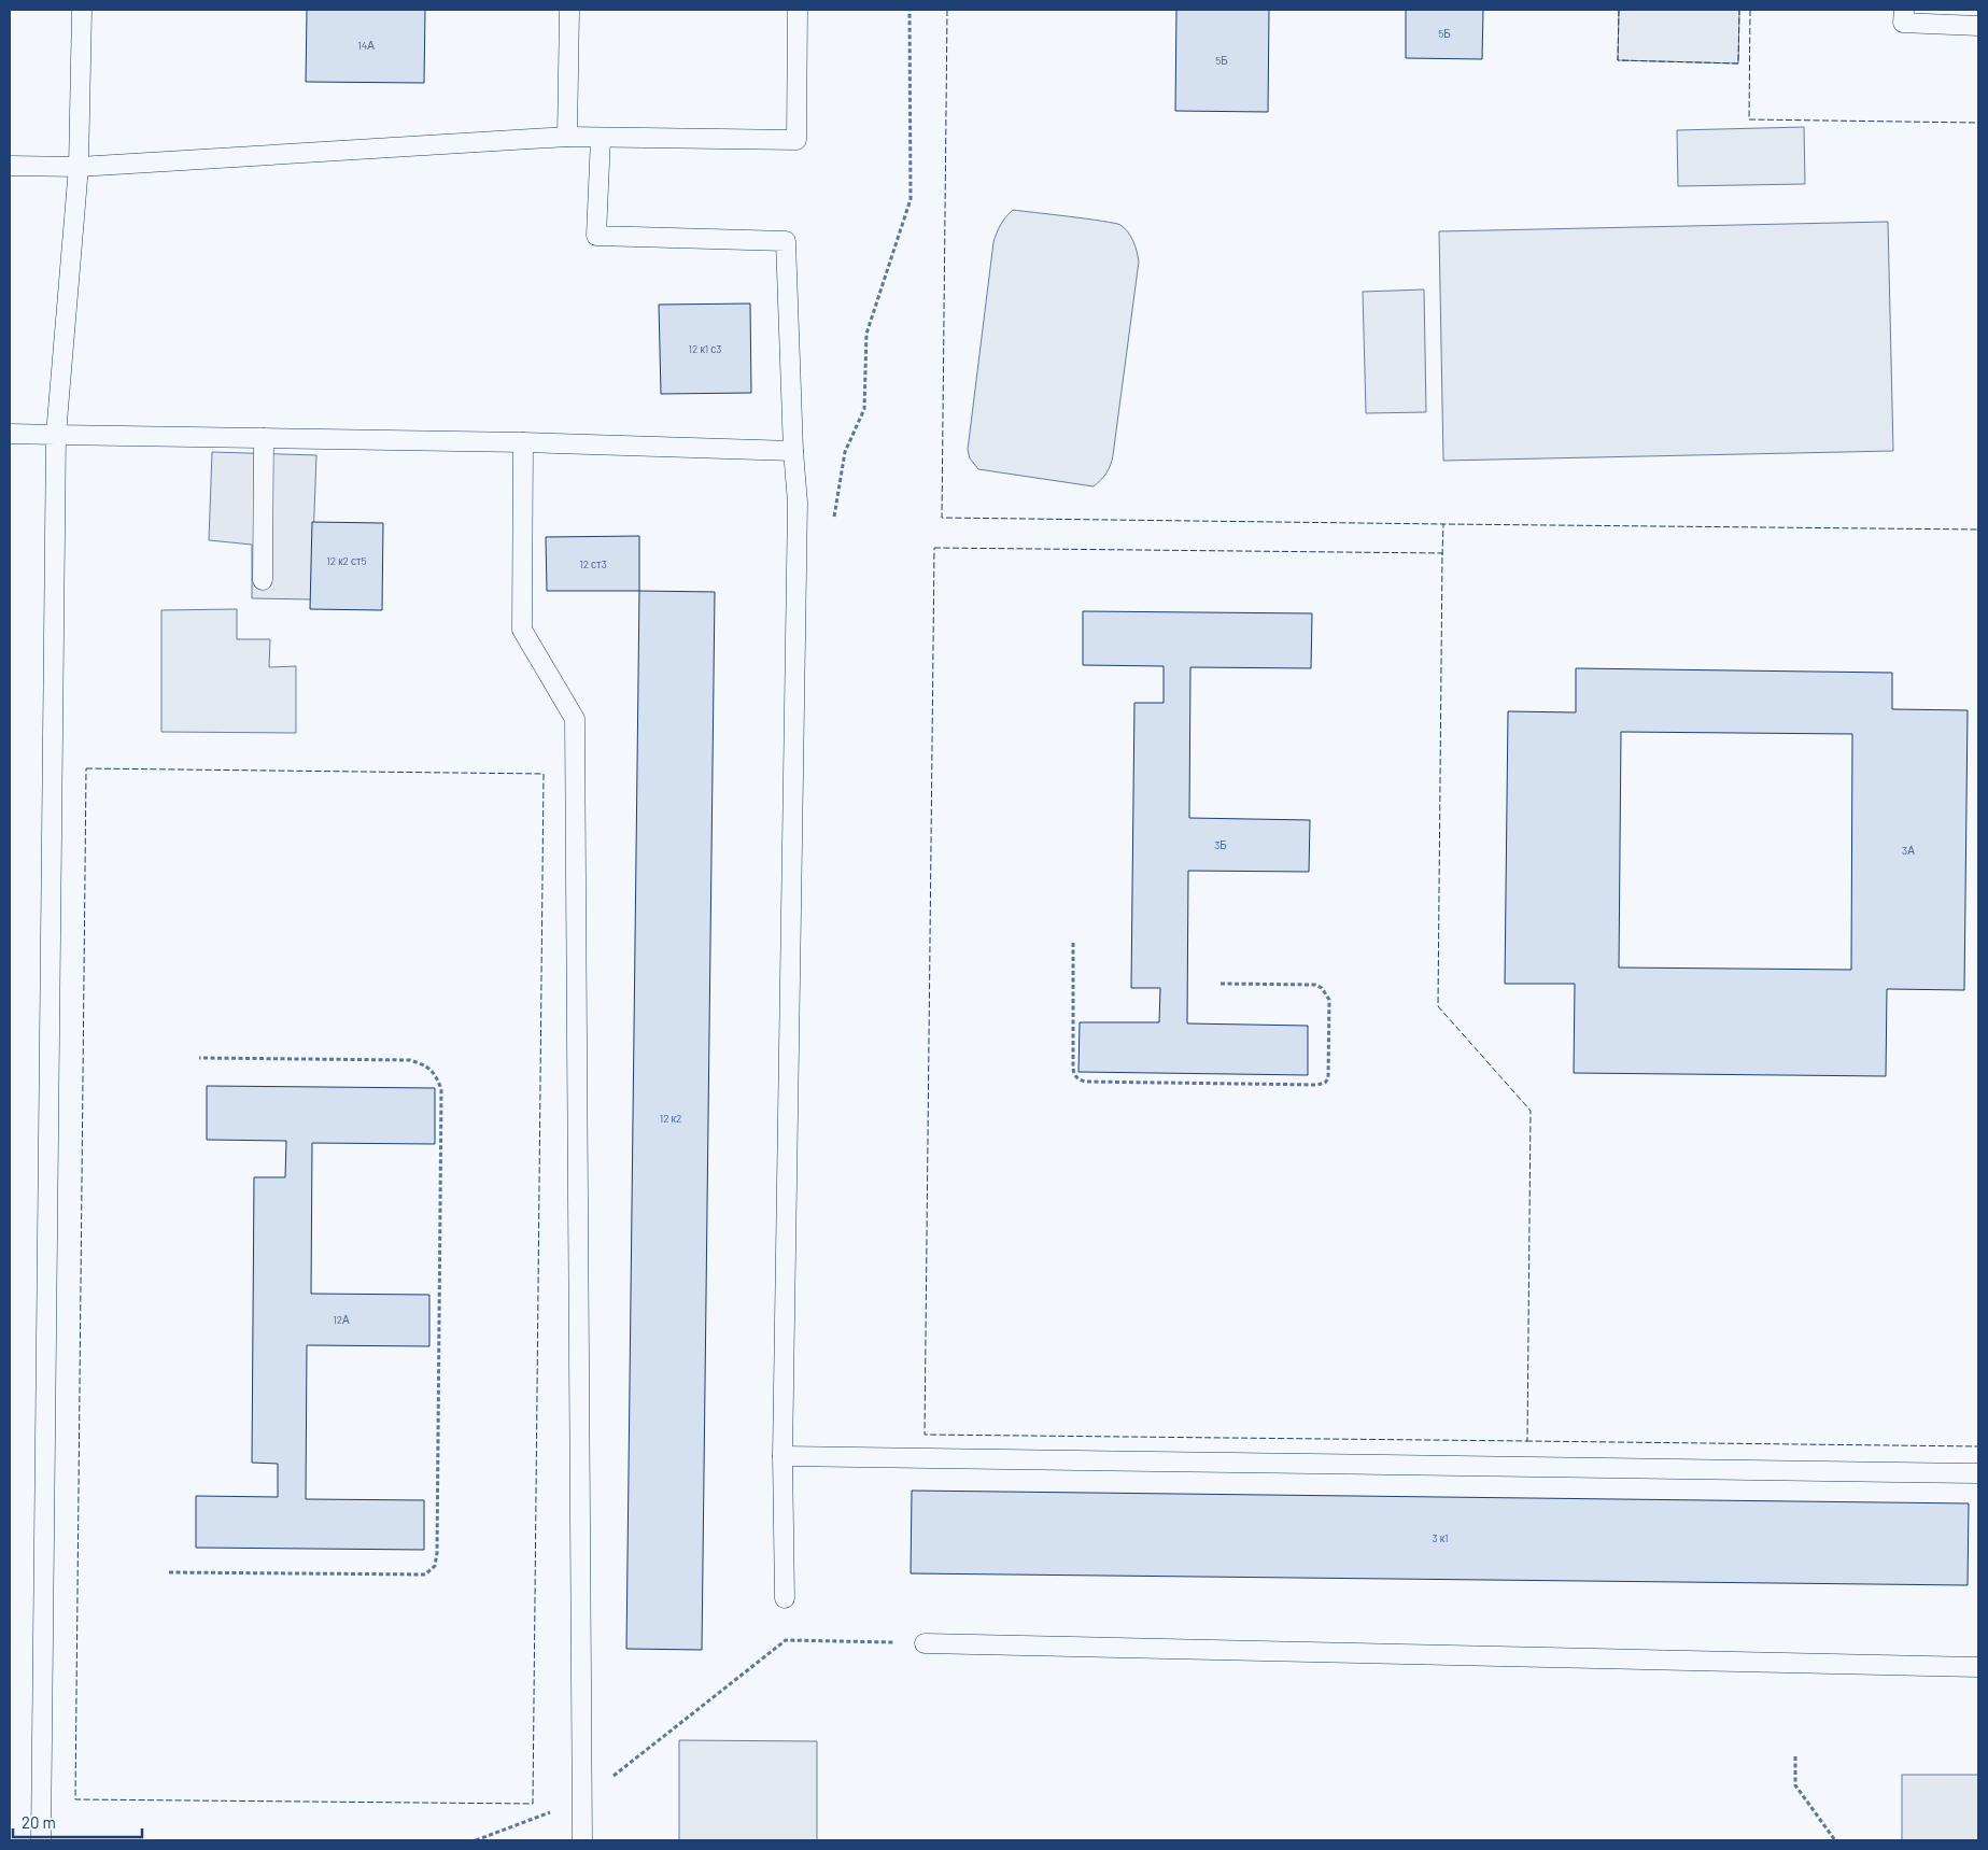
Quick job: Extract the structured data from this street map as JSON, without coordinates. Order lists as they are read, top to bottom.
{
  "house_numbers": [
    "5Б",
    "14А",
    "5Б",
    "12 к1 с3",
    "12 к2 ст5",
    "12 ст3",
    "3Б",
    "3А",
    "12 к2",
    "12А",
    "3 к1"
  ],
  "scale_bar": "20 m"
}
